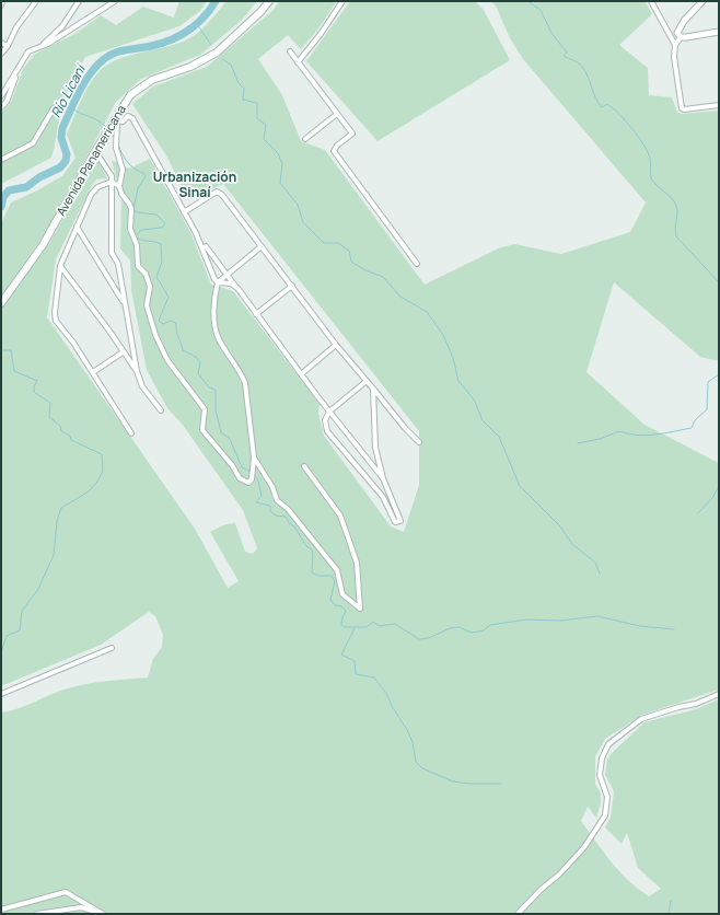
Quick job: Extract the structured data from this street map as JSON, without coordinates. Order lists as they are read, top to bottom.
{
  "streets": {
    "main road": ["Avenida Panamericana"]
  },
  "districts": ["Urbanización Sinaí"],
  "water": ["Río Licani"]
}
